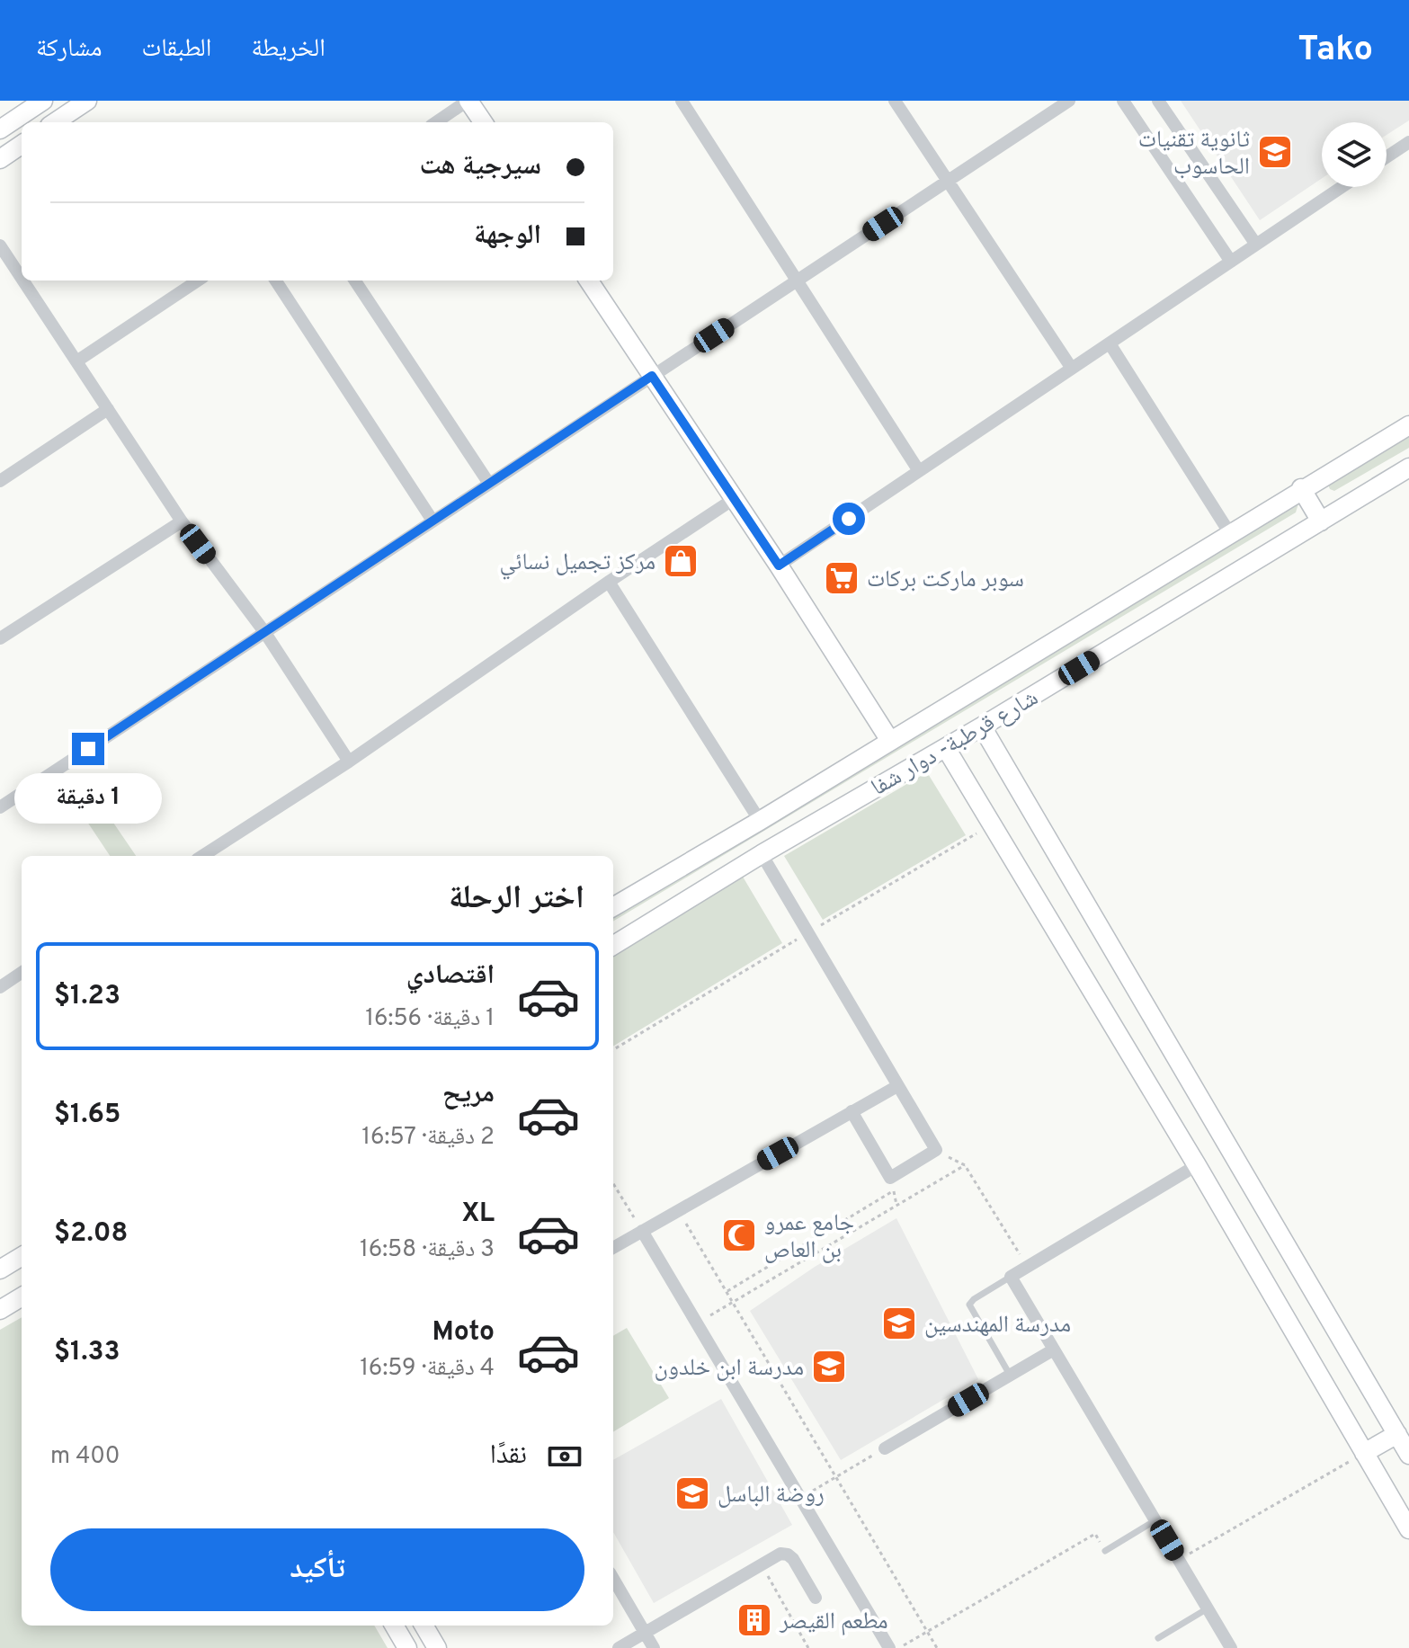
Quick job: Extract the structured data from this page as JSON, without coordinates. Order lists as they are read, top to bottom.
{
  "streets": {
    "street": ["شارع قرطبة- دوار شفا"]
  },
  "places": {
    "school or university": [
      "ثانوية تقنيات الحاسوب",
      "مدرسة المهندسين",
      "مدرسة ابن خلدون",
      "روضة الباسل"
    ],
    "shop": ["مركز تجميل نسائي"],
    "supermarket": ["سوبر ماركت بركات"],
    "mosque": ["جامع عمرو بن العاص"],
    "building": ["مطعم القيصر"]
  },
  "page": {
    "header": "Tako",
    "nav": ["الخريطة", "الطبقات", "مشاركة"],
    "banner": ["سيرجية هت", "الوجهة"],
    "bubble": "1 دقيقة",
    "heading": "اختر الرحلة",
    "list": [
      {
        "name": "اقتصادي",
        "note": "1 دقيقة · 16:56",
        "value": "$1.23"
      },
      {
        "name": "مريح",
        "note": "2 دقيقة · 16:57",
        "value": "$1.65"
      },
      {
        "name": "XL",
        "note": "3 دقيقة · 16:58",
        "value": "$2.08"
      },
      {
        "name": "Moto",
        "note": "4 دقيقة · 16:59",
        "value": "$1.33"
      }
    ],
    "pay": ["نقدًا", "400 m"],
    "buttons": "تأكيد"
  }
}
